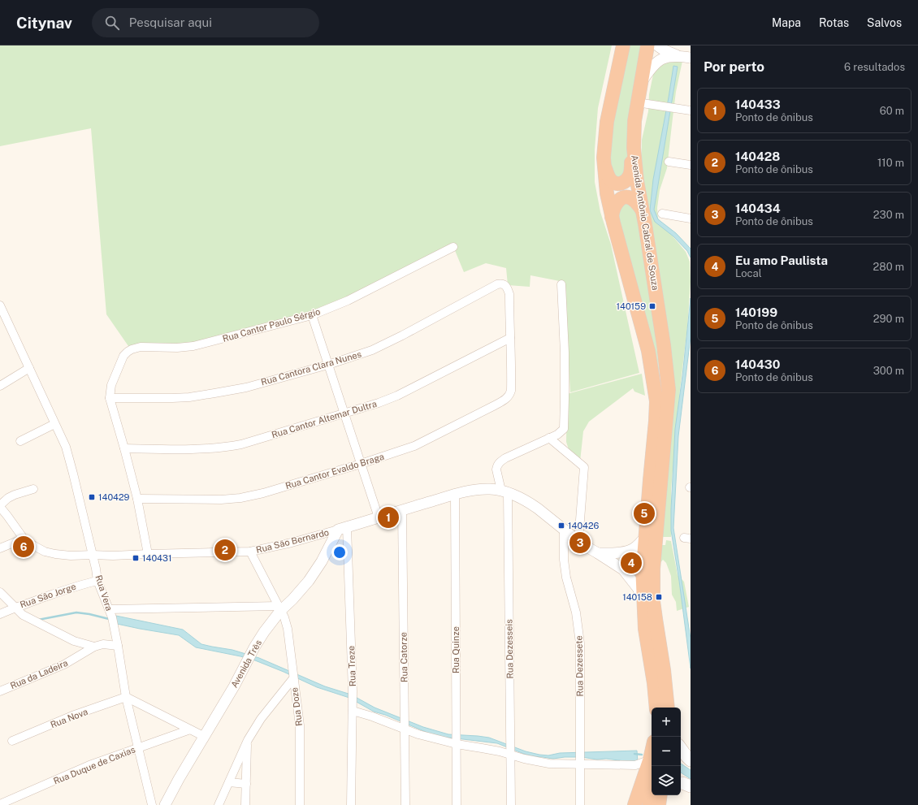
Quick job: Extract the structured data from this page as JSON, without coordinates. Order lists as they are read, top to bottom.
{
  "streets": {
    "highway": ["Avenida Antônio Cabral de Souza"],
    "street": [
      "Rua Cantor Paulo Sérgio",
      "Rua Cantora Clara Nunes",
      "Rua Cantor Altemar Dultra",
      "Rua Cantor Evaldo Braga",
      "Rua São Bernardo",
      "Rua Vera",
      "Rua São Jorge",
      "Rua Dezesseis",
      "Rua Quinze",
      "Rua Catorze",
      "Avenida Três",
      "Rua Treze",
      "Rua Dezessete",
      "Rua da Ladeira",
      "Rua Doze",
      "Rua Nova",
      "Rua Duque de Caxias"
    ]
  },
  "crossings": [
    ["Avenida Antônio Cabral de Souza", "Rua São Bernardo"],
    ["Rua Cantor Paulo Sérgio", "Rua Cantora Clara Nunes"],
    ["Rua Cantora Clara Nunes", "Rua Cantor Evaldo Braga"],
    ["Rua Cantor Altemar Dultra", "Rua Cantor Evaldo Braga"],
    ["Rua São Bernardo", "Rua Vera"],
    ["Rua São Bernardo", "Rua Dezesseis"],
    ["Rua São Bernardo", "Rua Quinze"],
    ["Rua São Bernardo", "Rua Catorze"],
    ["Rua São Bernardo", "Avenida Três"],
    ["Rua São Bernardo", "Rua Treze"],
    ["Rua São Bernardo", "Rua Dezessete"],
    ["Rua São Bernardo", "Rua Doze"],
    ["Rua Vera", "Rua São Jorge"],
    ["Rua Vera", "Rua Nova"],
    ["Rua Vera", "Rua Duque de Caxias"],
    ["Avenida Três", "Rua Treze"],
    ["Avenida Três", "Rua Doze"]
  ],
  "places": {
    "transit": [
      "140159",
      "140429",
      "140426",
      "140431",
      "140158"
    ]
  },
  "page": {
    "header": "Citynav",
    "search": "Pesquisar aqui",
    "nav": ["Mapa", "Rotas", "Salvos"],
    "heading": ["Por perto", "6 resultados"],
    "list": [
      {
        "mark": "1",
        "name": "140433",
        "note": "Ponto de ônibus",
        "value": "60 m"
      },
      {
        "mark": "2",
        "name": "140428",
        "note": "Ponto de ônibus",
        "value": "110 m"
      },
      {
        "mark": "3",
        "name": "140434",
        "note": "Ponto de ônibus",
        "value": "230 m"
      },
      {
        "mark": "4",
        "name": "Eu amo Paulista",
        "note": "Local",
        "value": "280 m"
      },
      {
        "mark": "5",
        "name": "140199",
        "note": "Ponto de ônibus",
        "value": "290 m"
      },
      {
        "mark": "6",
        "name": "140430",
        "note": "Ponto de ônibus",
        "value": "300 m"
      }
    ],
    "pins": [
      "5",
      "1",
      "3",
      "6",
      "2",
      "4"
    ],
    "map_buttons": ["+", "−"]
  }
}
